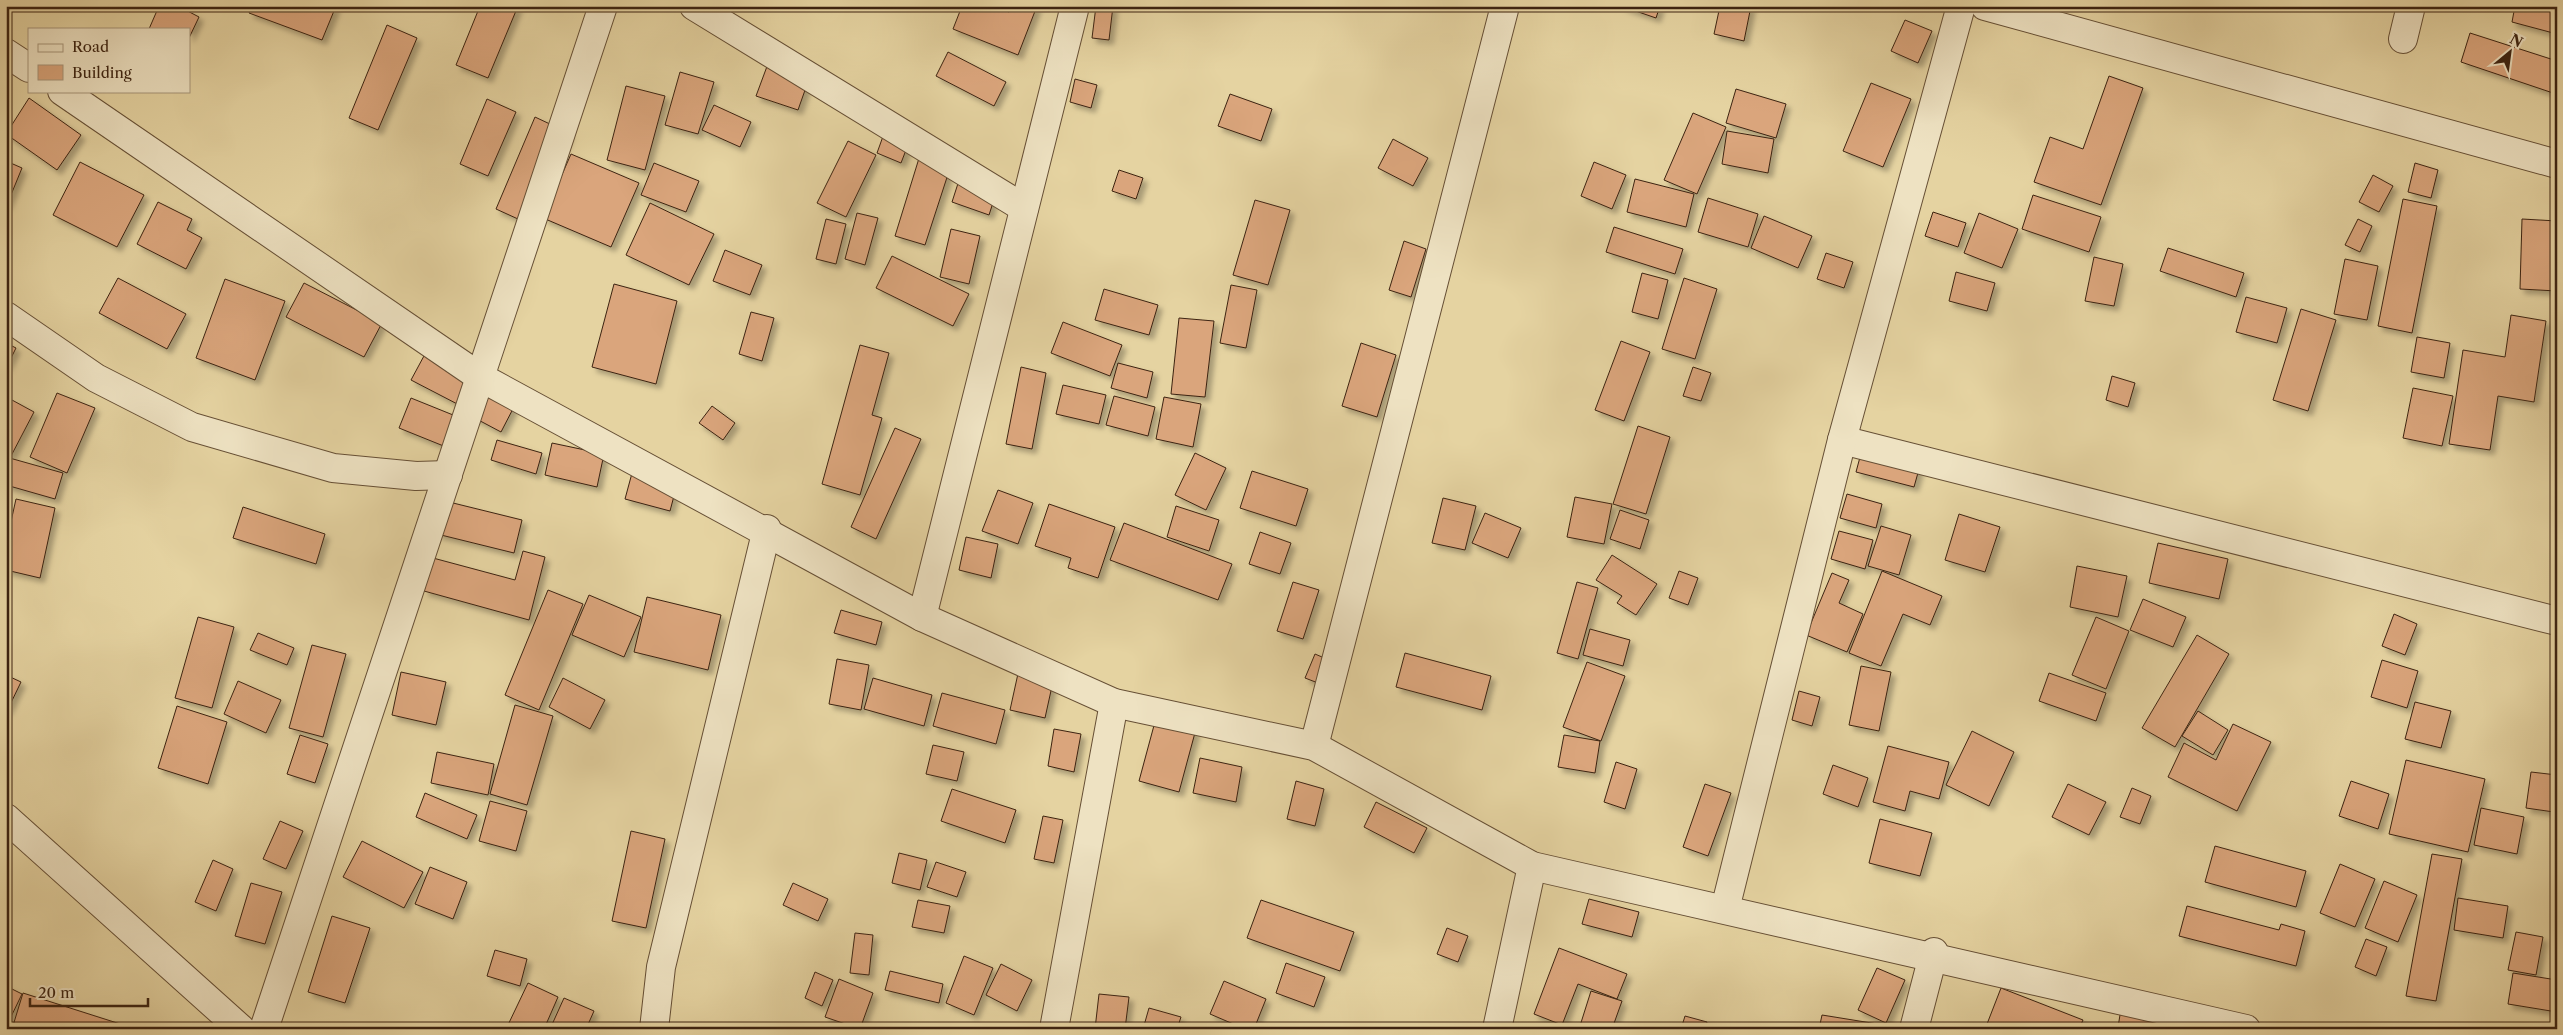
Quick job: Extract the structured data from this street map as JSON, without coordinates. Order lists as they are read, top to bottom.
{
  "legend": ["Road", "Building"],
  "scale_bar": "20 m",
  "north": "top right"
}
